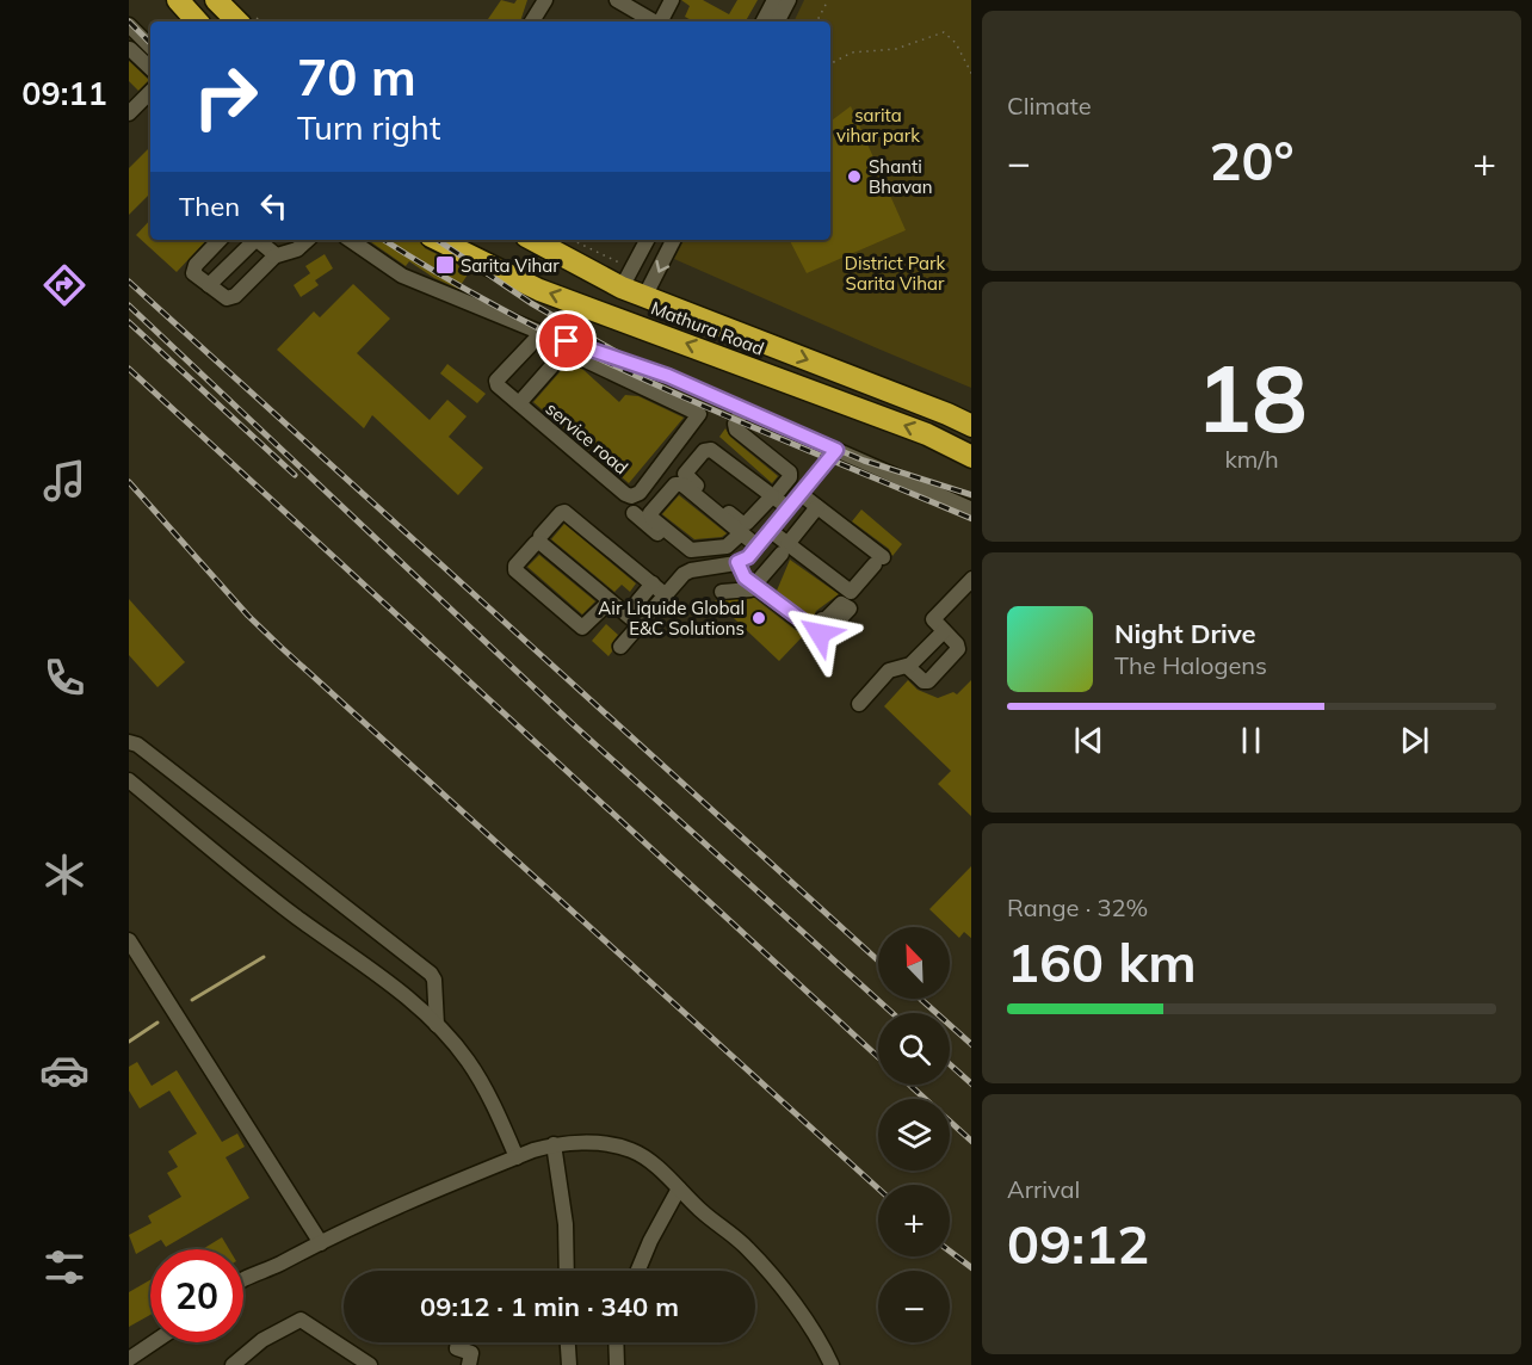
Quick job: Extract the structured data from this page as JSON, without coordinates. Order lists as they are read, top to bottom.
{
  "streets": {
    "highway": ["Mathura Road"],
    "street": ["service road"]
  },
  "parks": ["sarita vihar park", "District Park Sarita Vihar"],
  "places": {
    "other": ["Shanti Bhavan", "Air Liquide Global E&C Solutions"],
    "transit": ["Sarita Vihar"]
  },
  "north": "top left",
  "page": {
    "tabs": "09:11",
    "tile": [
      "Climate",
      ["18", "km/h"],
      ["Range · 32%", "160 km"],
      ["Arrival", "09:12"]
    ],
    "turn": ["70 m", "Turn right"],
    "heat": ["−", "20°", "+"],
    "then": "Then",
    "song": ["Night Drive", "The Halogens"],
    "map_buttons": ["+", "−"],
    "limit": "20",
    "trip": "09:12 · 1 min · 340 m"
  }
}
